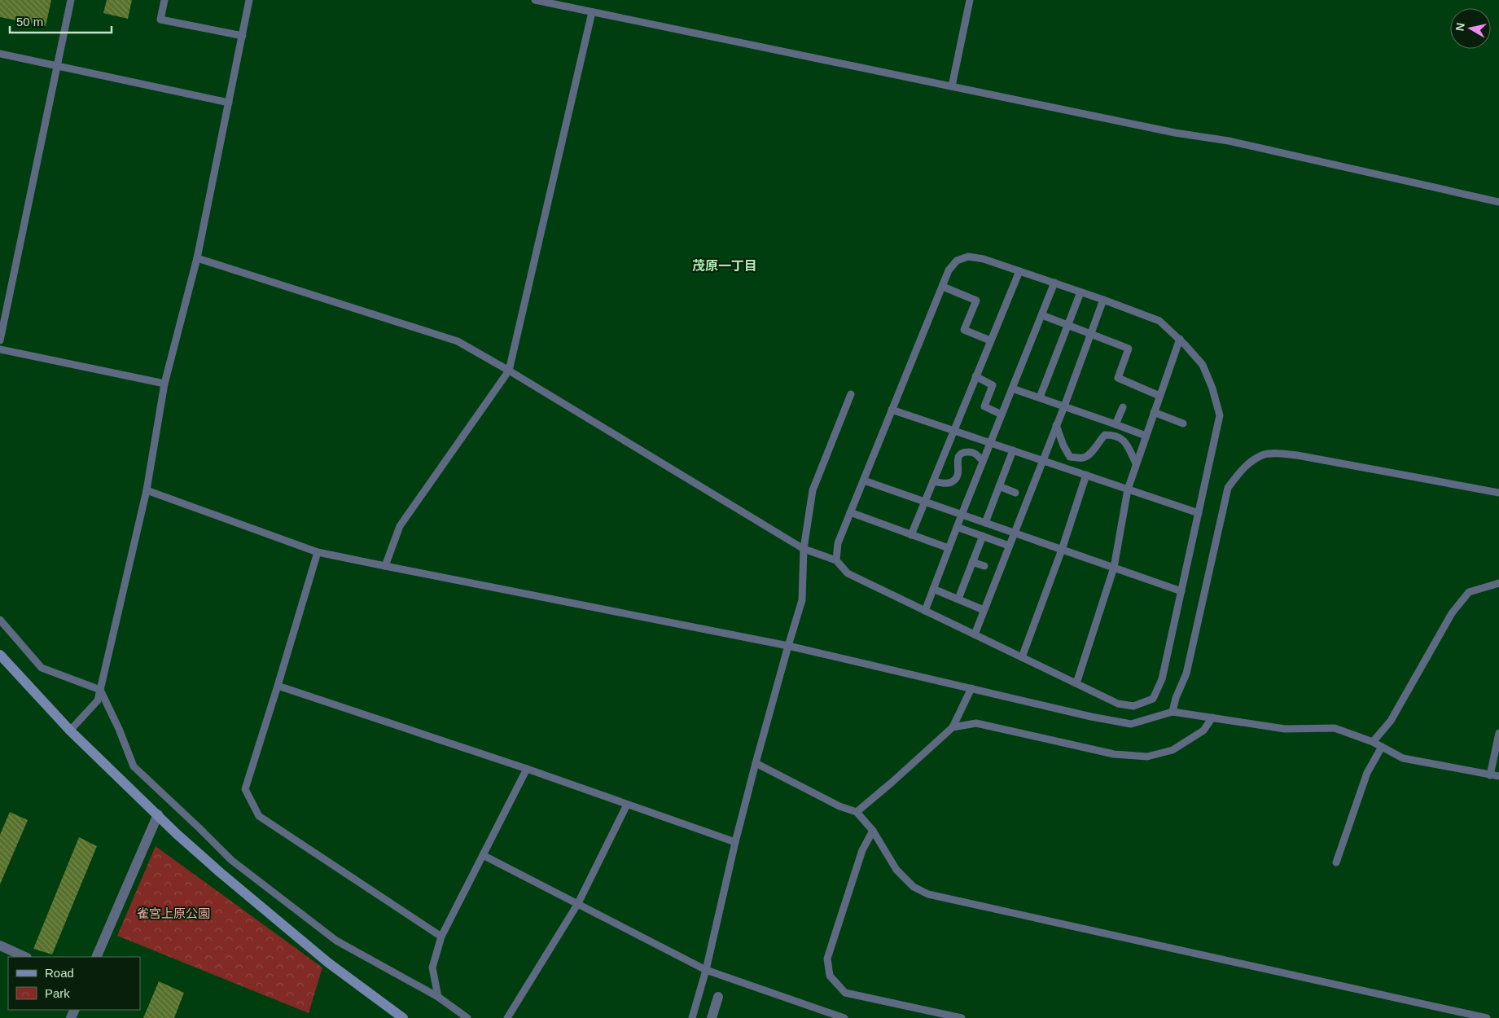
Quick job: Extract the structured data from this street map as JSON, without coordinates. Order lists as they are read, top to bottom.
{
  "districts": ["茂原一丁目"],
  "parks": ["雀宮上原公園"],
  "legend": ["Road", "Park"],
  "scale_bar": "50 m",
  "north": "left"
}
